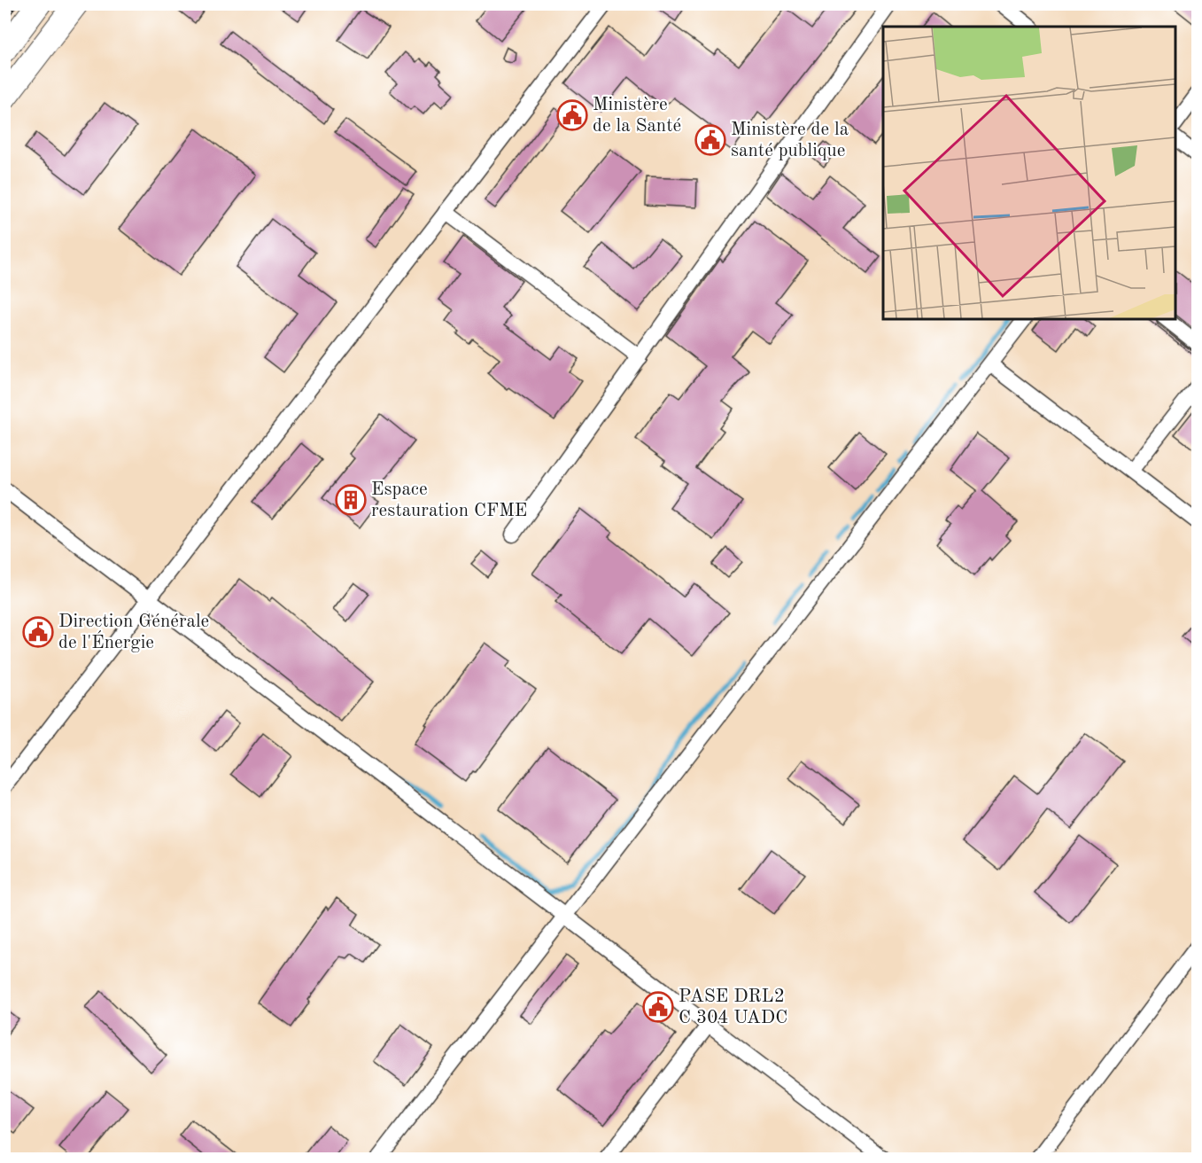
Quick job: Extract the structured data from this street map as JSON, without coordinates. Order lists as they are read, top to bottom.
{
  "places": {
    "public building": [
      "Ministère de la Santé",
      "Ministère de la santé publique",
      "Direction Générale de l'Énergie",
      "PASE DRL2 C 304 UADC"
    ],
    "building": ["Espace restauration CFME"]
  }
}
